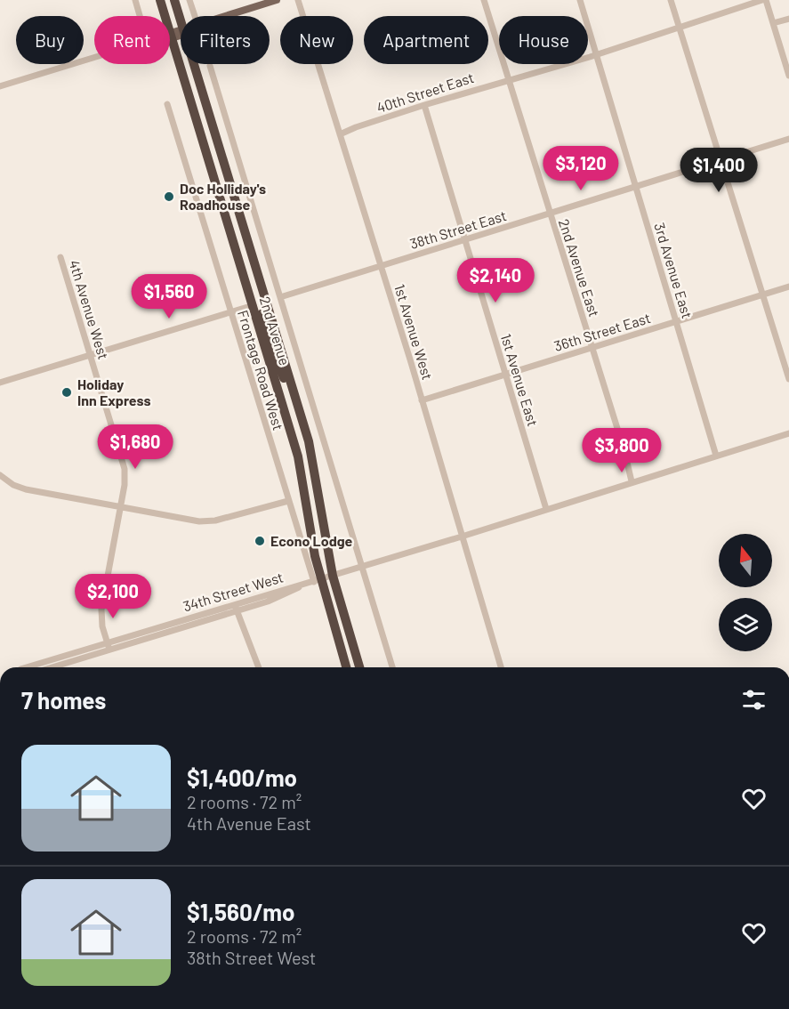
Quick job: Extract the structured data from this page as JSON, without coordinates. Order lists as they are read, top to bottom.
{
  "streets": {
    "highway": ["2nd Avenue"],
    "street": [
      "40th Street East",
      "38th Street East",
      "2nd Avenue East",
      "3rd Avenue East",
      "4th Avenue West",
      "1st Avenue West",
      "36th Street East",
      "Frontage Road West",
      "1st Avenue East",
      "34th Street West"
    ]
  },
  "crossings": [
    ["40th Street East", "2nd Avenue East"],
    ["40th Street East", "3rd Avenue East"],
    ["40th Street East", "1st Avenue West"],
    ["40th Street East", "1st Avenue East"],
    ["38th Street East", "2nd Avenue East"],
    ["38th Street East", "3rd Avenue East"],
    ["38th Street East", "1st Avenue West"],
    ["38th Street East", "1st Avenue East"],
    ["2nd Avenue East", "36th Street East"],
    ["2nd Avenue East", "34th Street West"],
    ["3rd Avenue East", "36th Street East"],
    ["3rd Avenue East", "34th Street West"],
    ["4th Avenue West", "34th Street West"],
    ["2nd Avenue", "Frontage Road West"],
    ["2nd Avenue", "34th Street West"],
    ["1st Avenue West", "36th Street East"],
    ["1st Avenue West", "34th Street West"],
    ["36th Street East", "1st Avenue East"],
    ["Frontage Road West", "34th Street West"],
    ["1st Avenue East", "34th Street West"]
  ],
  "places": ["Doc Holliday's Roadhouse", "Holiday Inn Express", "Econo Lodge"],
  "north": "top",
  "page": {
    "chip": [
      "Buy",
      "Rent",
      "Filters",
      "New",
      "Apartment",
      "House"
    ],
    "price": [
      "$3,120",
      "$1,400",
      "$2,140",
      "$1,560",
      "$1,680",
      "$3,800",
      "$2,100"
    ],
    "heading": "7 homes",
    "list": [
      {
        "name": "$1,400/mo",
        "note": "2 rooms · 72 m² · 4th Avenue East"
      },
      {
        "name": "$1,560/mo",
        "note": "2 rooms · 72 m² · 38th Street West"
      }
    ]
  }
}
